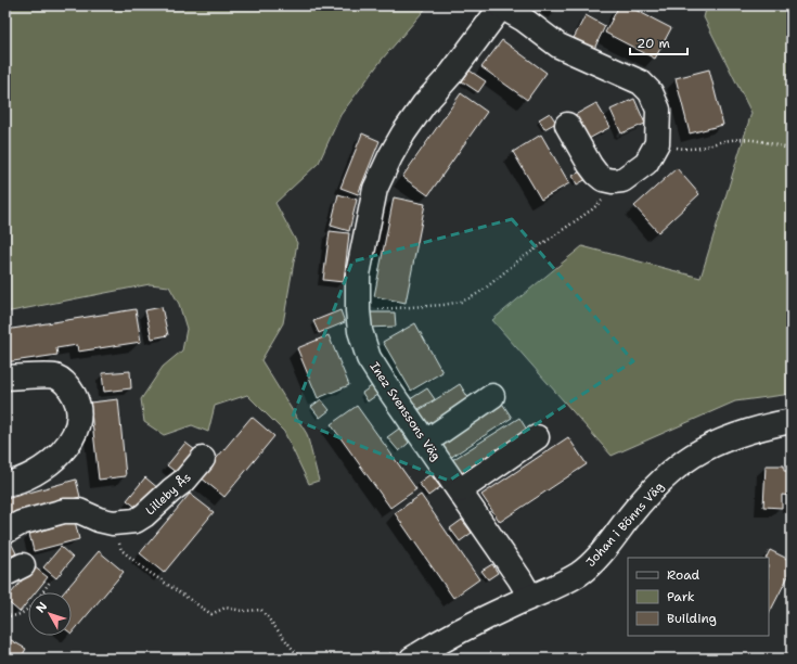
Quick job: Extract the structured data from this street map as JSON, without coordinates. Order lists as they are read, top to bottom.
{
  "streets": {
    "street": ["Inez Svenssons Väg", "Lilleby Ås", "Johan i Bönns Väg"]
  },
  "crossings": [
    ["Inez Svenssons Väg", "Johan i Bönns Väg"]
  ],
  "legend": ["Road", "Park", "Building"],
  "scale_bar": "20 m",
  "north": "top left"
}
